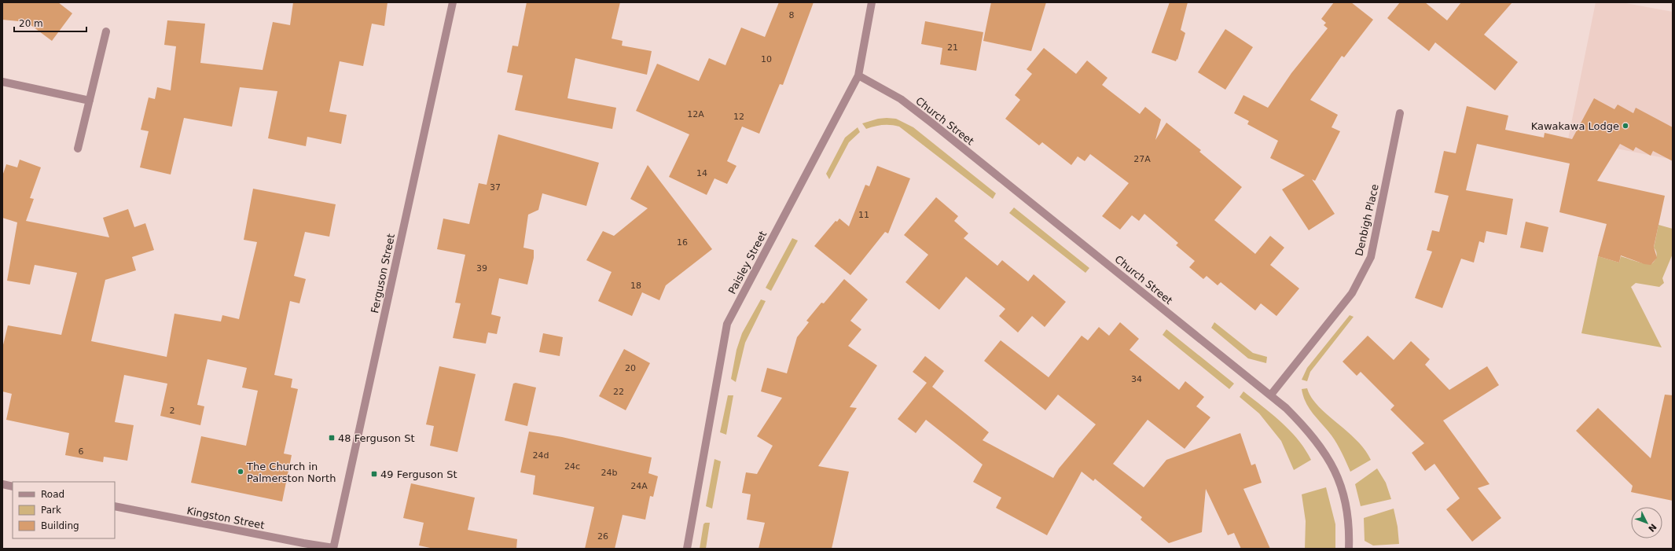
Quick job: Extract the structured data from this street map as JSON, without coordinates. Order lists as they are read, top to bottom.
{
  "streets": {
    "street": [
      "Church Street",
      "Denbigh Place",
      "Paisley Street",
      "Ferguson Street",
      "Kingston Street"
    ]
  },
  "crossings": [
    ["Church Street", "Denbigh Place"],
    ["Church Street", "Paisley Street"],
    ["Ferguson Street", "Kingston Street"]
  ],
  "places": {
    "other": ["Kawakawa Lodge", "The Church in Palmerston North"],
    "transit": ["48 Ferguson St", "49 Ferguson St"]
  },
  "house_numbers": [
    "8",
    "21",
    "10",
    "12A",
    "12",
    "27A",
    "14",
    "37",
    "11",
    "16",
    "39",
    "18",
    "20",
    "34",
    "22",
    "2",
    "6",
    "24d",
    "24c",
    "24b",
    "24A",
    "26"
  ],
  "legend": ["Road", "Park", "Building"],
  "scale_bar": "20 m",
  "north": "bottom right"
}
